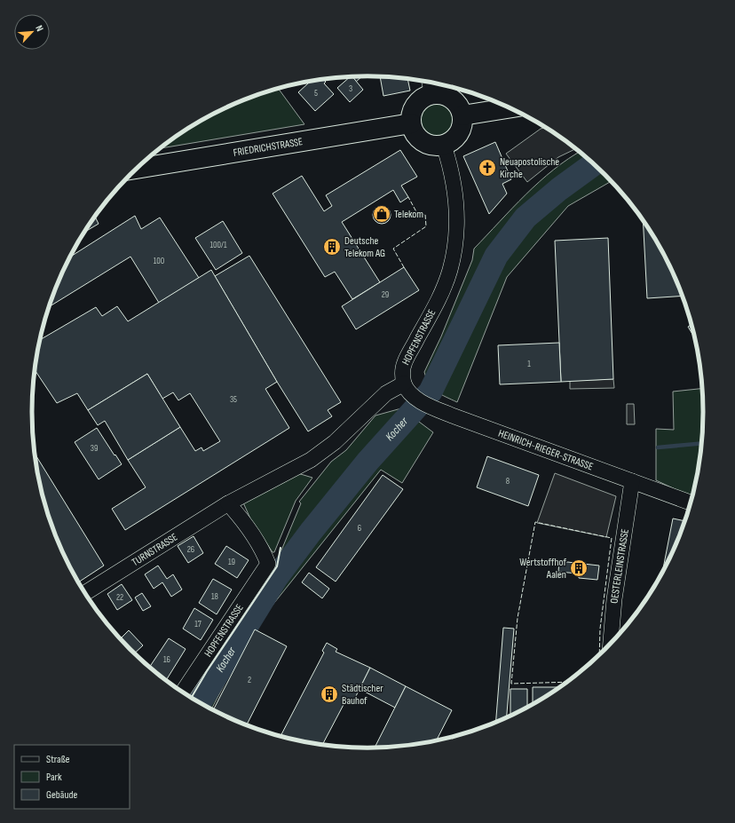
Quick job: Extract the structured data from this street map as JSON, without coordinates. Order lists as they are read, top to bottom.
{
  "streets": {
    "main road": ["FRIEDRICHSTRASSE"],
    "street": [
      "HOPFENSTRASSE",
      "HEINRICH-RIEGER-STRASSE",
      "TURNSTRASSE",
      "OESTERLEINSTRASSE"
    ]
  },
  "crossings": [
    ["FRIEDRICHSTRASSE", "HOPFENSTRASSE"],
    ["HOPFENSTRASSE", "HEINRICH-RIEGER-STRASSE"],
    ["HOPFENSTRASSE", "TURNSTRASSE"],
    ["HEINRICH-RIEGER-STRASSE", "OESTERLEINSTRASSE"]
  ],
  "water": ["Kocher"],
  "places": {
    "church": ["Neuapostolische Kirche"],
    "shop": ["Telekom"],
    "building": ["Deutsche Telekom AG", "Wertstoffhof Aalen", "Städtischer Bauhof"]
  },
  "house_numbers": [
    "3",
    "5",
    "100/1",
    "100",
    "29",
    "1",
    "35",
    "39",
    "8",
    "6",
    "26",
    "19",
    "18",
    "22",
    "17",
    "16",
    "2"
  ],
  "legend": ["Straße", "Park", "Gebäude"],
  "north": "top right"
}
